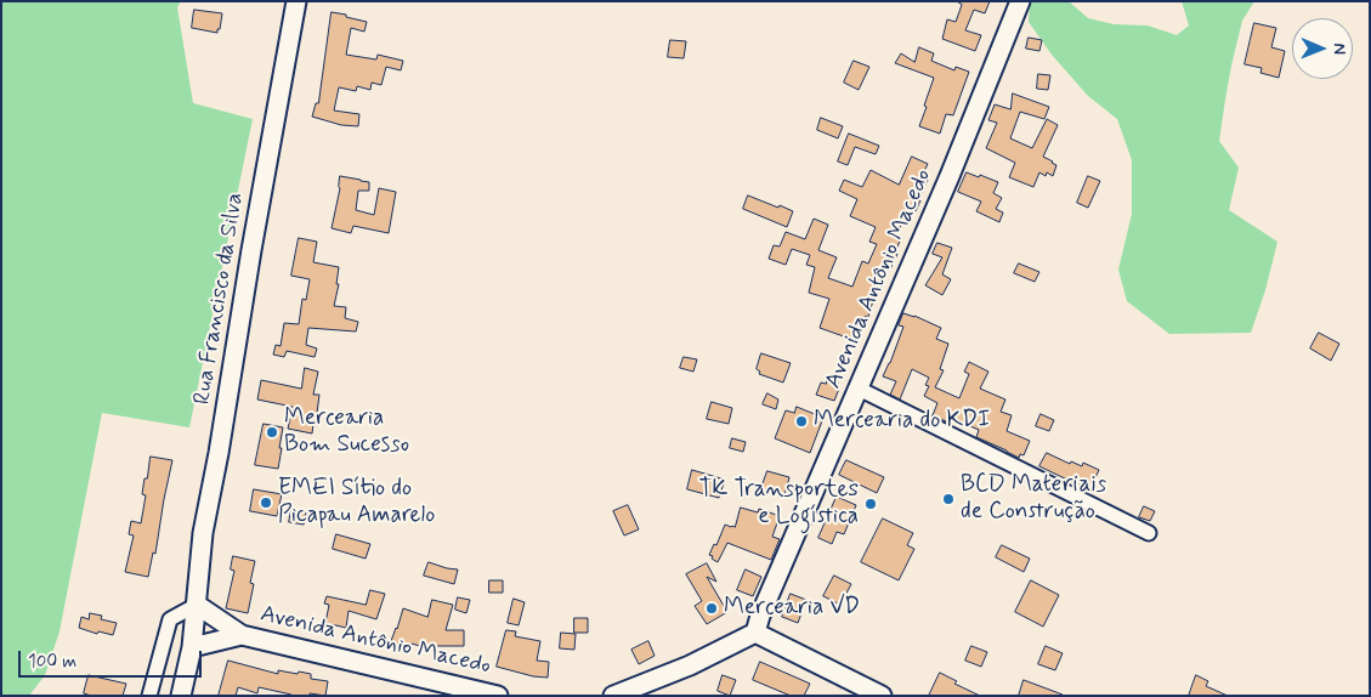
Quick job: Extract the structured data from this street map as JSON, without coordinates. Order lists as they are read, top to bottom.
{
  "streets": {
    "street": ["Avenida Antônio Macedo", "Rua Francisco da Silva"]
  },
  "places": [
    "Mercearia do KDI",
    "Mercearia Bom Sucesso",
    "BCD Materiais de Construção",
    "EMEI Sítio do Picapau Amarelo",
    "TK Transportes e Logística",
    "Mercearia VD"
  ],
  "scale_bar": "100 m",
  "north": "right"
}
